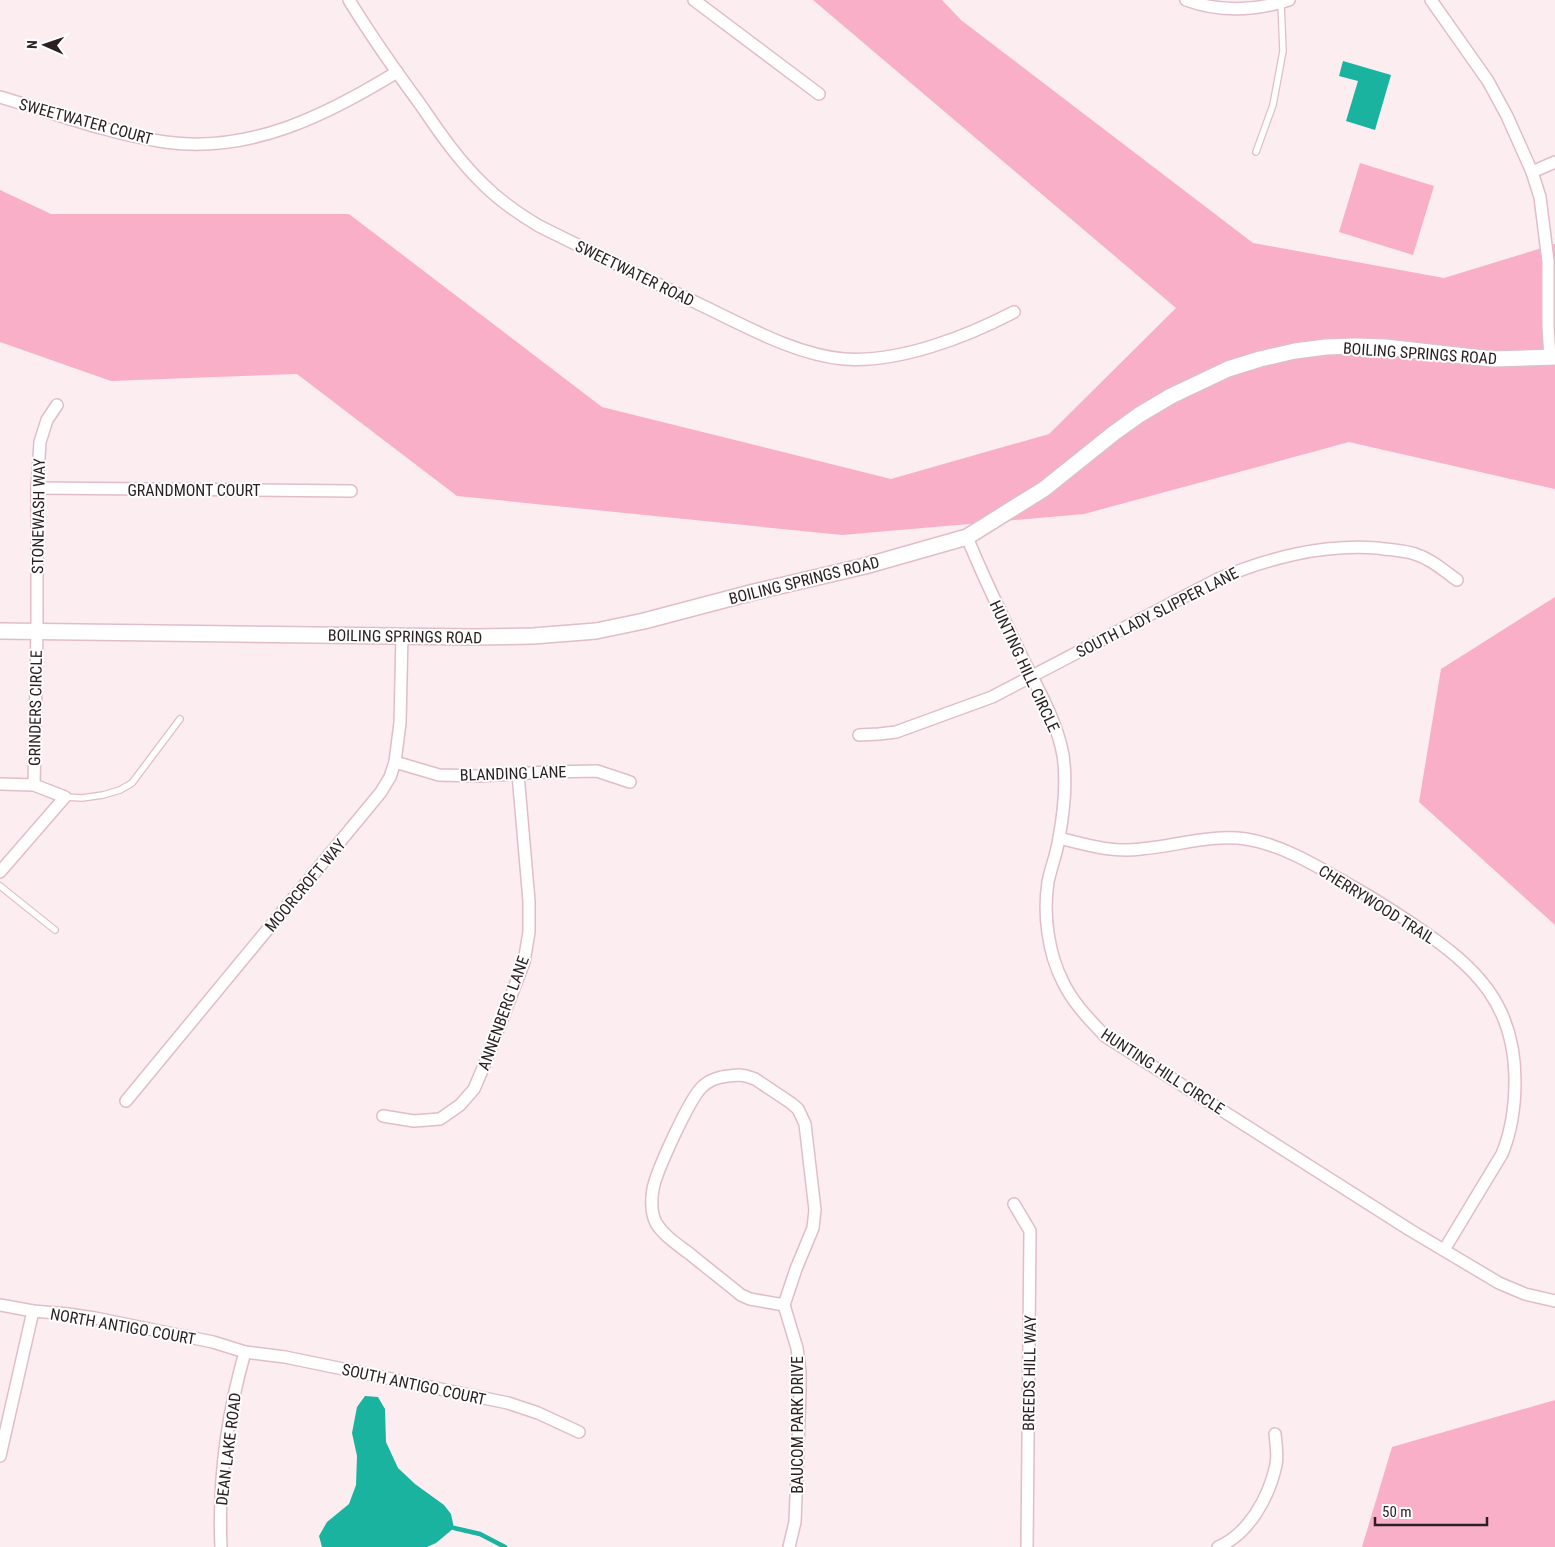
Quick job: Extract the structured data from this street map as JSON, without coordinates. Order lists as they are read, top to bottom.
{
  "streets": {
    "street": [
      "SWEETWATER COURT",
      "SWEETWATER ROAD",
      "BOILING SPRINGS ROAD",
      "GRANDMONT COURT",
      "STONEWASH WAY",
      "SOUTH LADY SLIPPER LANE",
      "HUNTING HILL CIRCLE",
      "GRINDERS CIRCLE",
      "BLANDING LANE",
      "MOORCROFT WAY",
      "CHERRYWOOD TRAIL",
      "ANNENBERG LANE",
      "NORTH ANTIGO COURT",
      "BREEDS HILL WAY",
      "SOUTH ANTIGO COURT",
      "BAUCOM PARK DRIVE",
      "DEAN LAKE ROAD"
    ]
  },
  "crossings": [
    ["SWEETWATER COURT", "SWEETWATER ROAD"],
    ["BOILING SPRINGS ROAD", "STONEWASH WAY"],
    ["BOILING SPRINGS ROAD", "HUNTING HILL CIRCLE"],
    ["BOILING SPRINGS ROAD", "GRINDERS CIRCLE"],
    ["BOILING SPRINGS ROAD", "MOORCROFT WAY"],
    ["GRANDMONT COURT", "STONEWASH WAY"],
    ["STONEWASH WAY", "GRINDERS CIRCLE"],
    ["SOUTH LADY SLIPPER LANE", "HUNTING HILL CIRCLE"],
    ["HUNTING HILL CIRCLE", "CHERRYWOOD TRAIL"],
    ["BLANDING LANE", "MOORCROFT WAY"],
    ["BLANDING LANE", "ANNENBERG LANE"],
    ["NORTH ANTIGO COURT", "SOUTH ANTIGO COURT"],
    ["NORTH ANTIGO COURT", "DEAN LAKE ROAD"],
    ["SOUTH ANTIGO COURT", "DEAN LAKE ROAD"]
  ],
  "scale_bar": "50 m",
  "north": "left"
}
